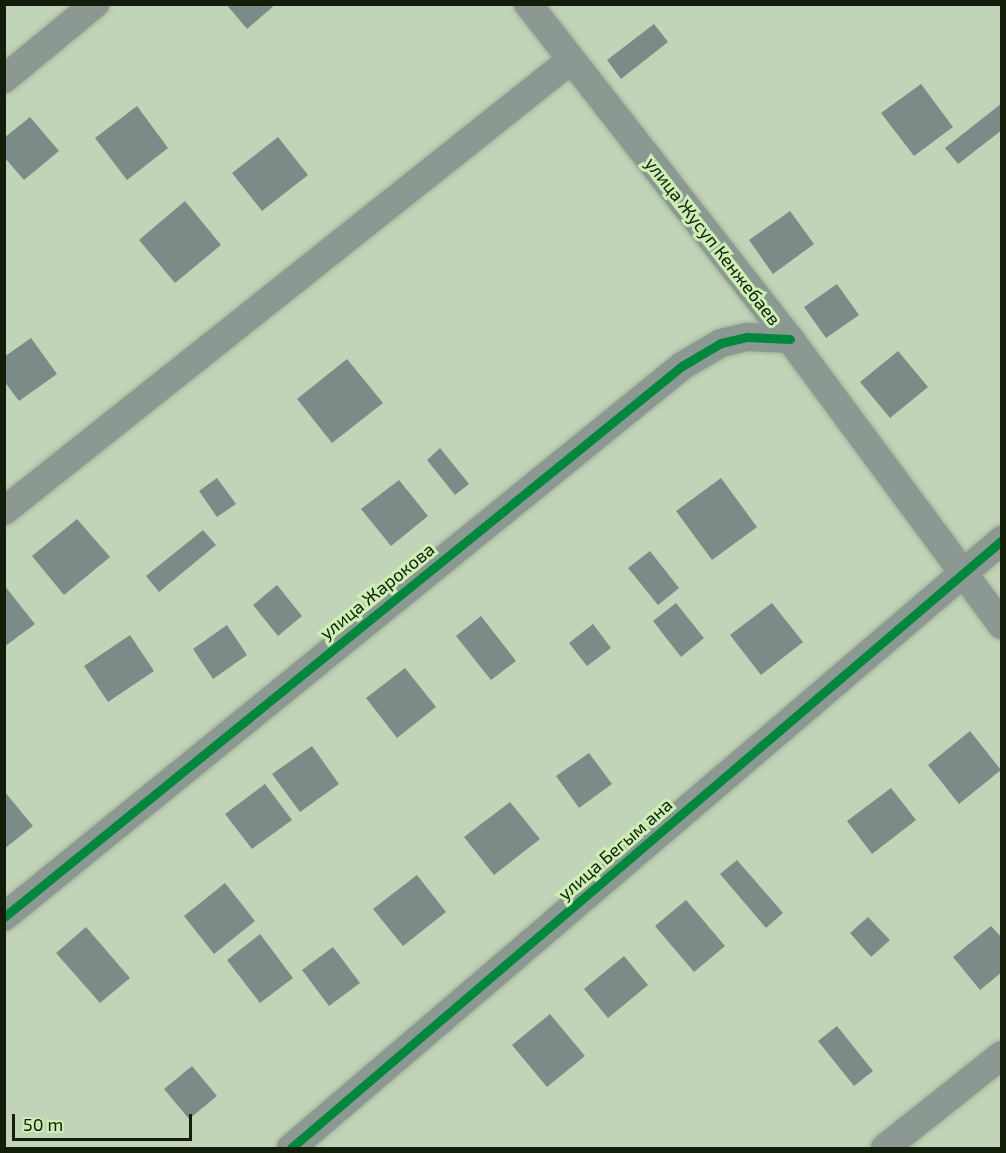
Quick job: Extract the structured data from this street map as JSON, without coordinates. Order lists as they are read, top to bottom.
{
  "streets": {
    "street": ["улица Жусуп Кенжебаев", "улица Жарокова", "улица Бегым ана"]
  },
  "crossings": [
    ["улица Жусуп Кенжебаев", "улица Жарокова"],
    ["улица Жусуп Кенжебаев", "улица Бегым ана"]
  ],
  "scale_bar": "50 m"
}
